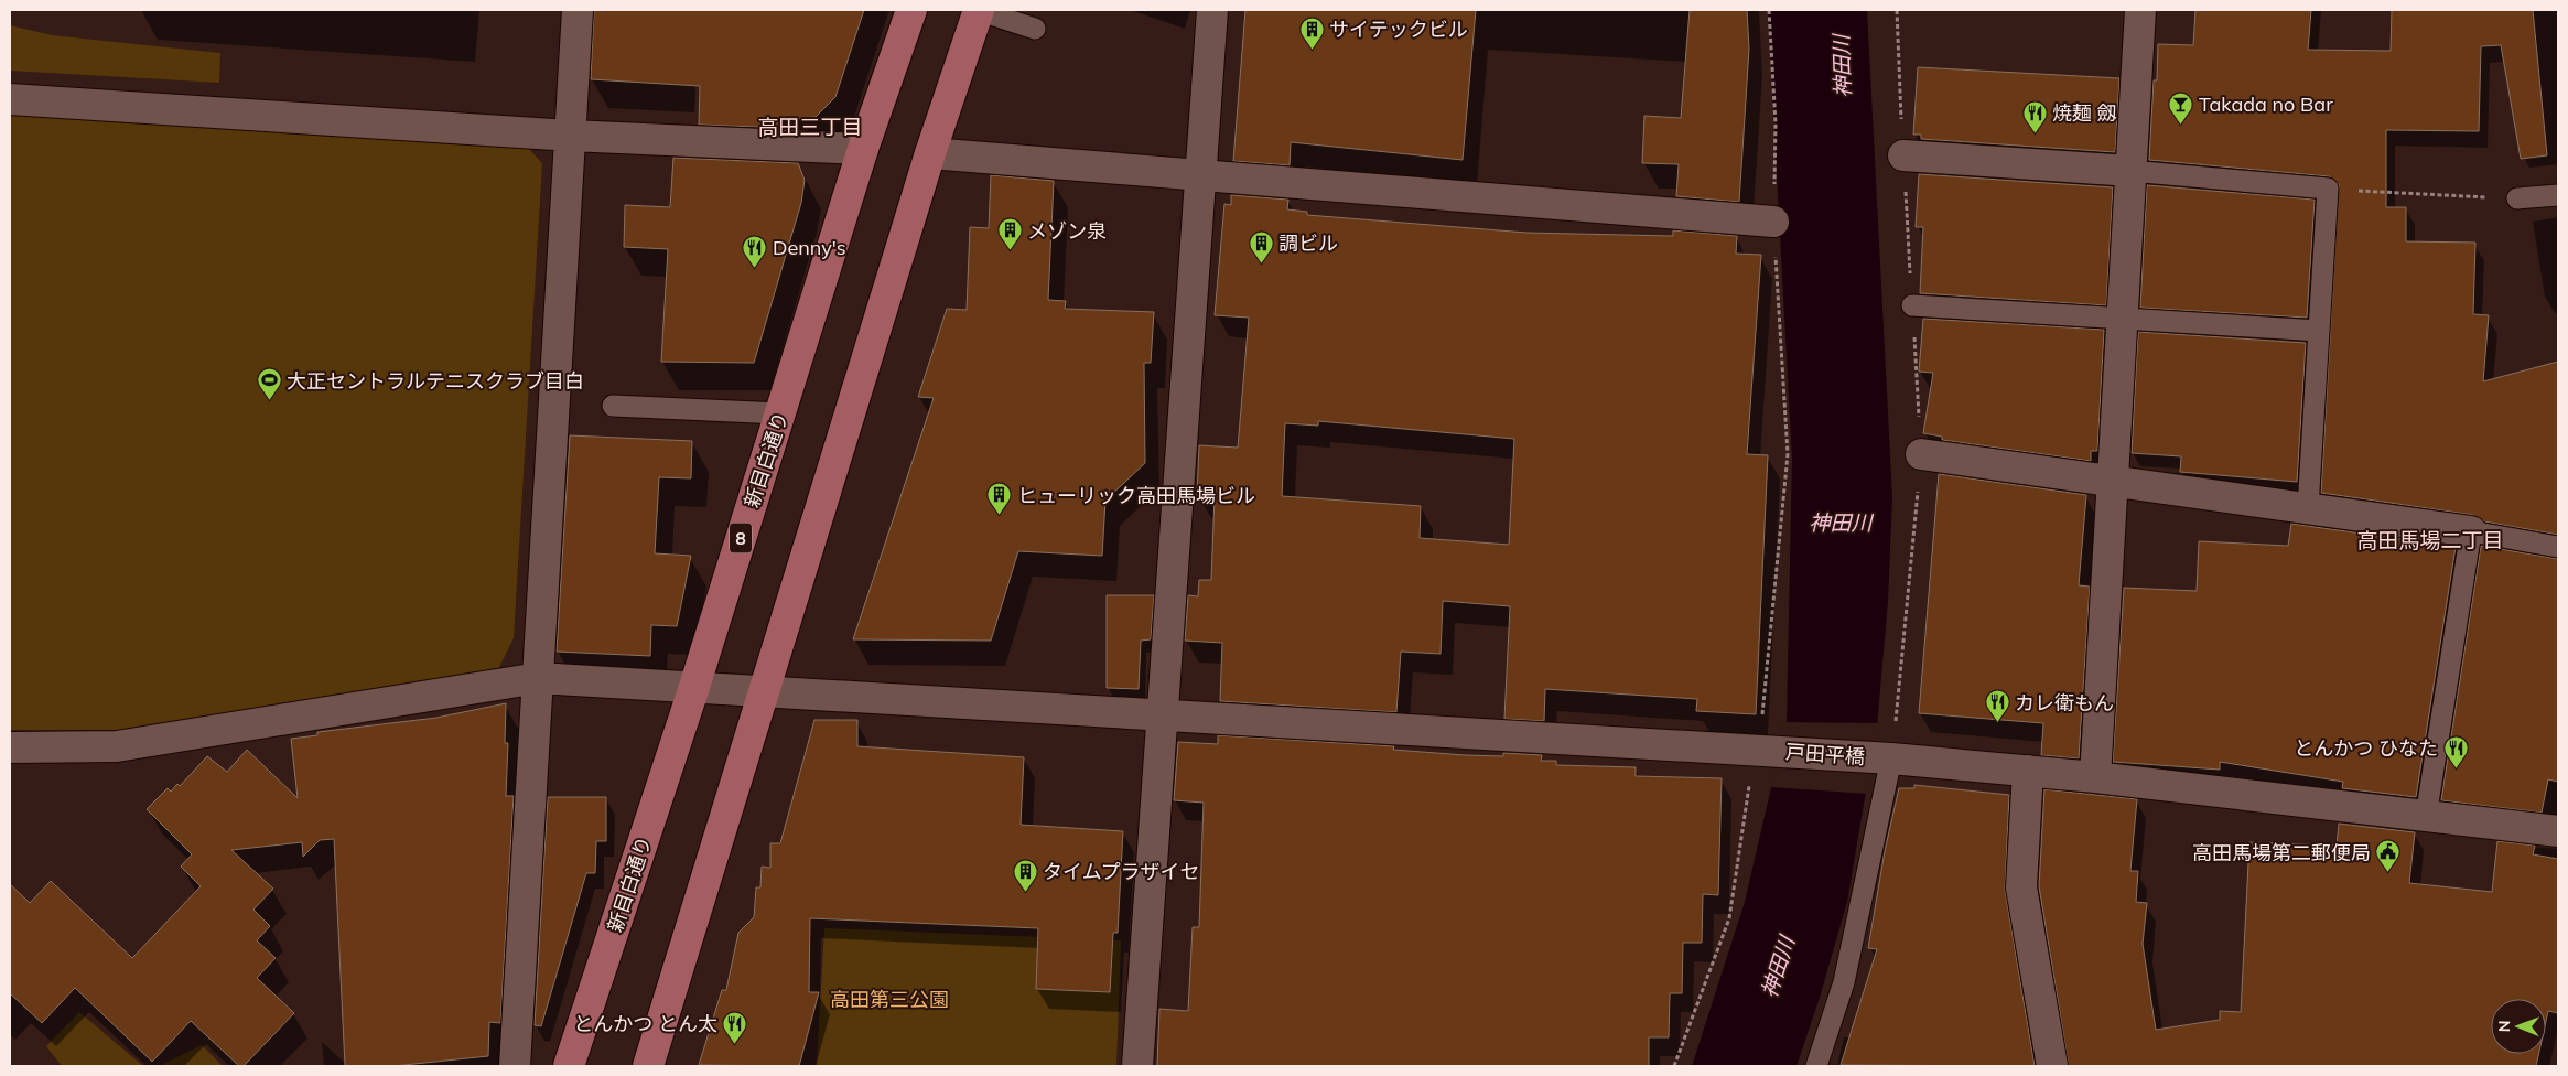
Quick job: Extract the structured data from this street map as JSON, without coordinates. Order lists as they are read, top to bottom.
{
  "streets": {
    "main road": ["新目白通り", "8"],
    "street": ["戸田平橋"]
  },
  "crossings": [
    ["新目白通り", "戸田平橋"]
  ],
  "districts": ["高田三丁目", "高田馬場二丁目"],
  "water": ["神田川"],
  "parks": ["高田第三公園"],
  "places": {
    "building": [
      "サイテックビル",
      "メゾン泉",
      "調ビル",
      "ヒューリック高田馬場ビル",
      "タイムプラザイセ"
    ],
    "bar": ["Takada no Bar"],
    "restaurant": [
      "焼麺 劔",
      "Denny's",
      "カレ衛もん",
      "とんかつ ひなた",
      "とんかつ とん太"
    ],
    "sports": ["大正セントラルテニスクラブ目白"],
    "public building": ["高田馬場第二郵便局"]
  },
  "north": "left"
}
